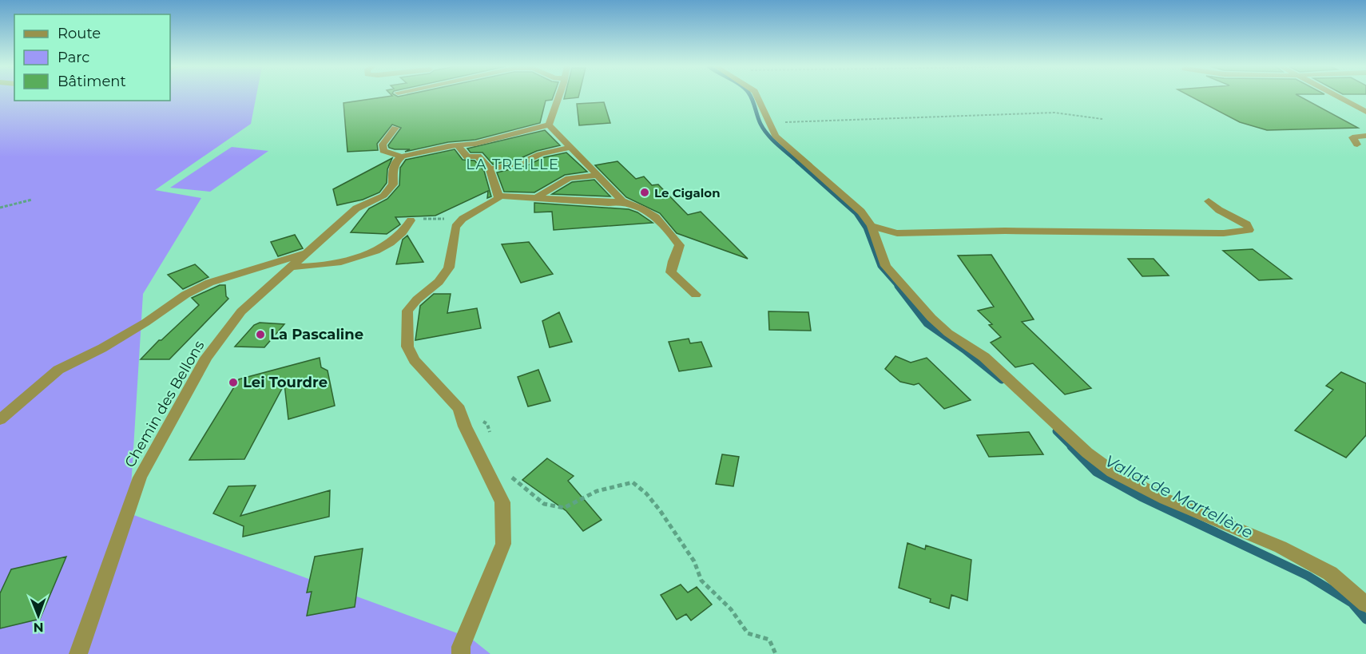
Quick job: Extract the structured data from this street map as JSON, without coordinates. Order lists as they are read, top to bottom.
{
  "streets": {
    "street": ["Chemin des Bellons"]
  },
  "districts": ["LA TREILLE"],
  "water": ["Vallat de Martellène"],
  "places": ["Le Cigalon", "La Pascaline", "Lei Tourdre"],
  "legend": ["Route", "Parc", "Bâtiment"],
  "north": "bottom"
}
